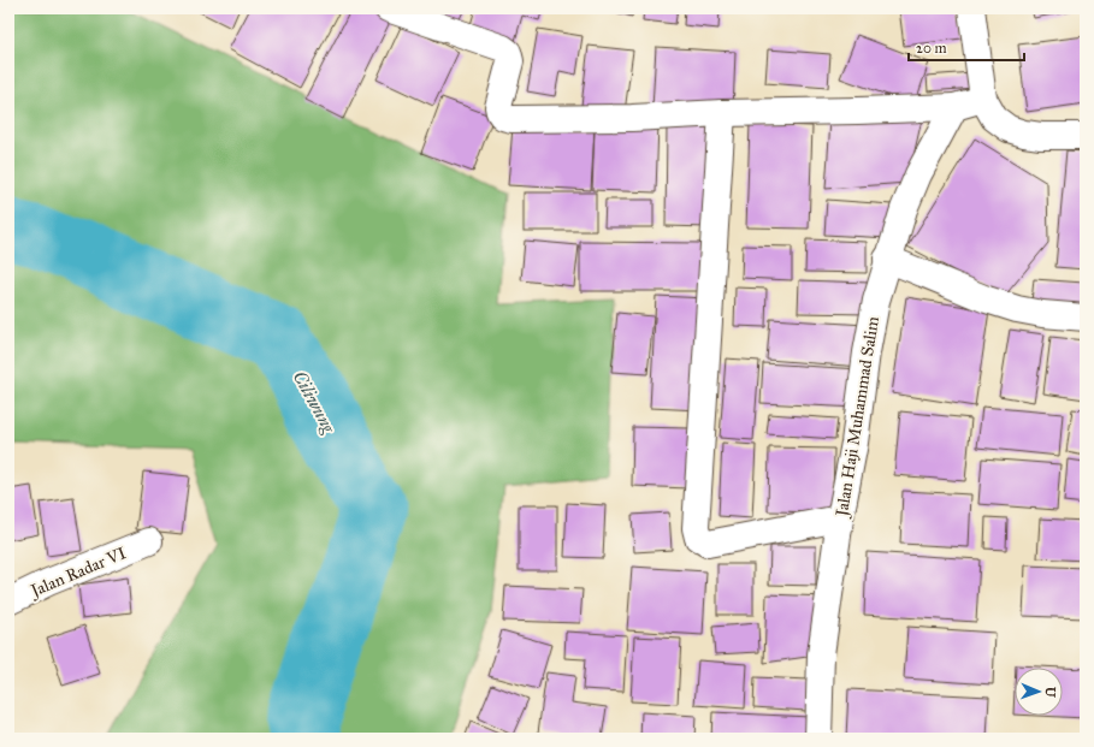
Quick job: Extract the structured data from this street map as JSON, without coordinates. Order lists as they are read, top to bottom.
{
  "streets": {
    "street": ["Jalan Haji Muhammad Salim", "Jalan Radar VI"]
  },
  "water": ["Ciliwung"],
  "scale_bar": "20 m",
  "north": "right"
}
